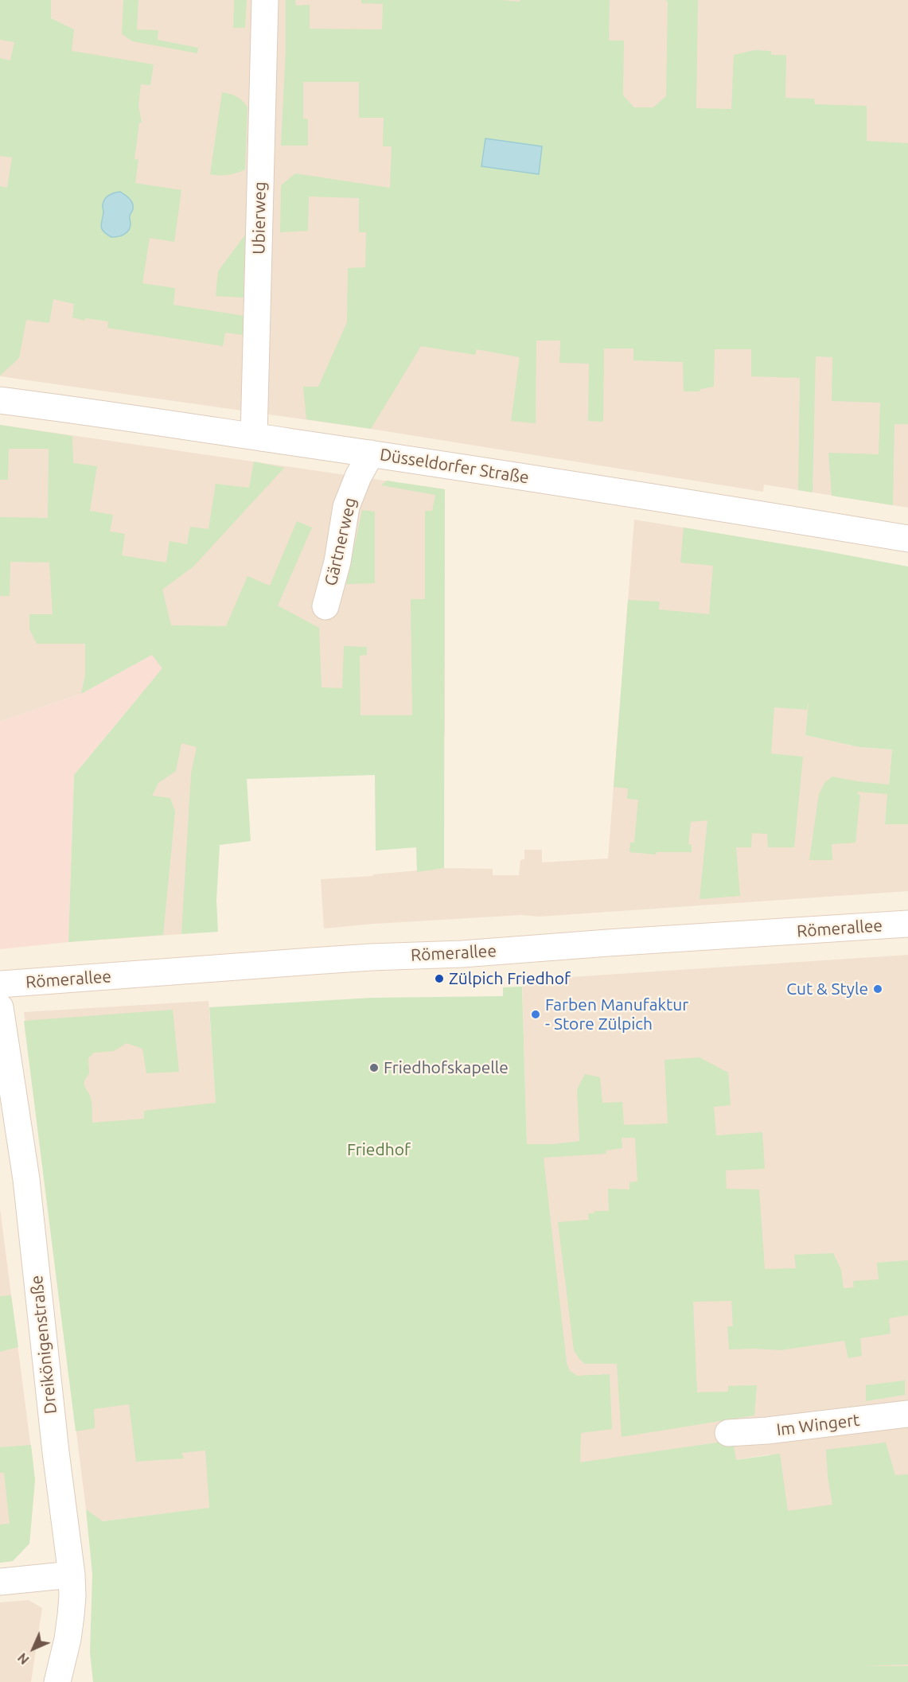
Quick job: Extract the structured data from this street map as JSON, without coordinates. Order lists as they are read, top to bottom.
{
  "streets": {
    "street": [
      "Ubierweg",
      "Düsseldorfer Straße",
      "Gärtnerweg",
      "Römerallee",
      "Dreikönigenstraße",
      "Im Wingert"
    ]
  },
  "crossings": [
    ["Ubierweg", "Düsseldorfer Straße"],
    ["Düsseldorfer Straße", "Gärtnerweg"]
  ],
  "parks": ["Friedhof"],
  "places": [
    "Zülpich Friedhof",
    "Cut & Style",
    "Farben Manufaktur - Store Zülpich",
    "Friedhofskapelle"
  ],
  "north": "bottom left"
}
